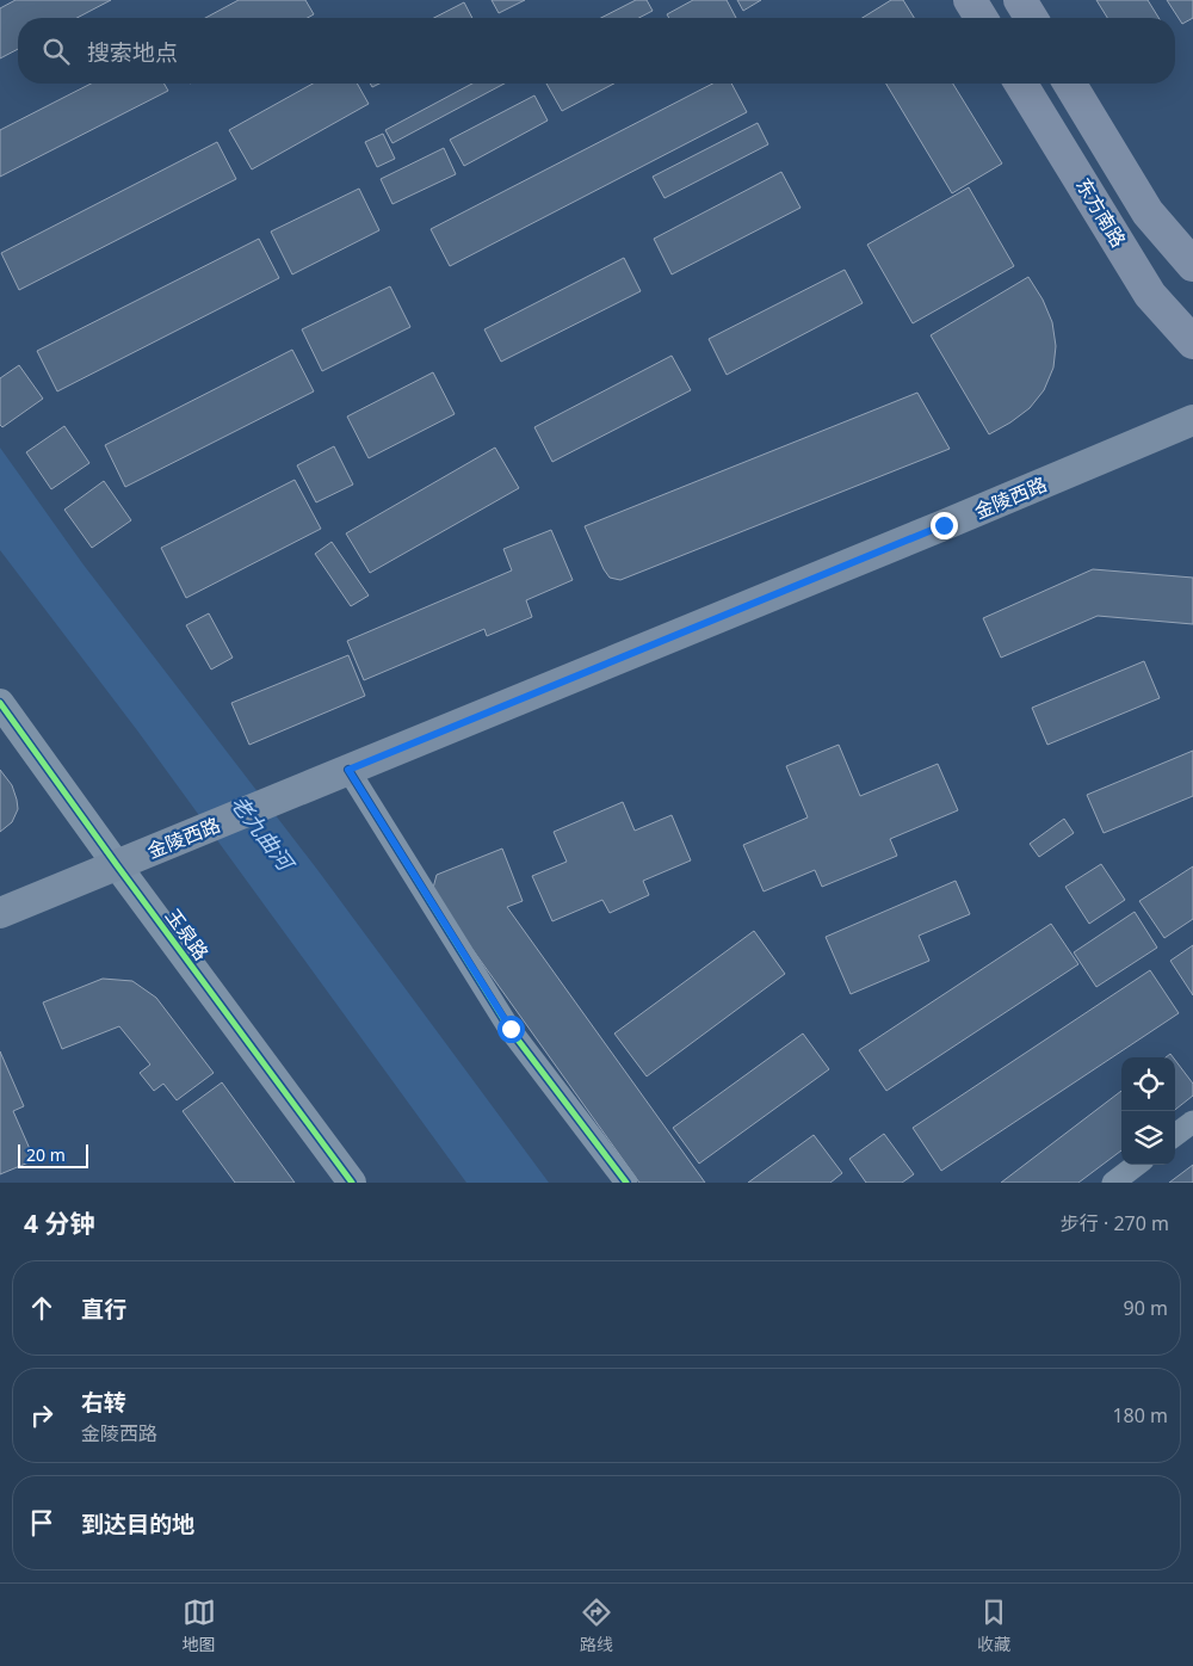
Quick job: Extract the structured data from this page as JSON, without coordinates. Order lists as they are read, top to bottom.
{
  "streets": {
    "main road": ["东方南路", "金陵西路"],
    "street": ["玉泉路"]
  },
  "crossings": [
    ["金陵西路", "玉泉路"]
  ],
  "water": ["老九曲河"],
  "scale_bar": "20 m",
  "page": {
    "search": "搜索地点",
    "scale": "20 m",
    "heading": ["4 分钟", "步行 · 270 m"],
    "list": [
      ["直行", "90 m"],
      ["右转", "金陵西路", "180 m"],
      "到达目的地"
    ],
    "nav": ["地图", "路线", "收藏"]
  }
}
